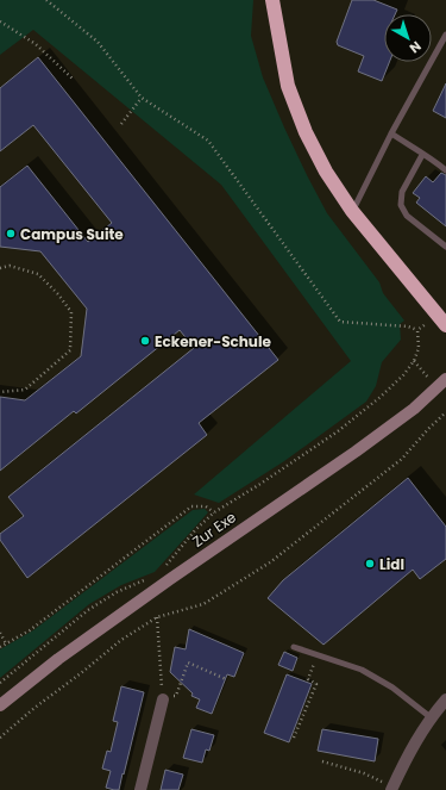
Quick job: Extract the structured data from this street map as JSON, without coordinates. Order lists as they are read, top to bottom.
{
  "streets": {
    "main road": ["Zur Exe"]
  },
  "places": ["Campus Suite", "Eckener-Schule", "Lidl"],
  "north": "bottom right"
}
